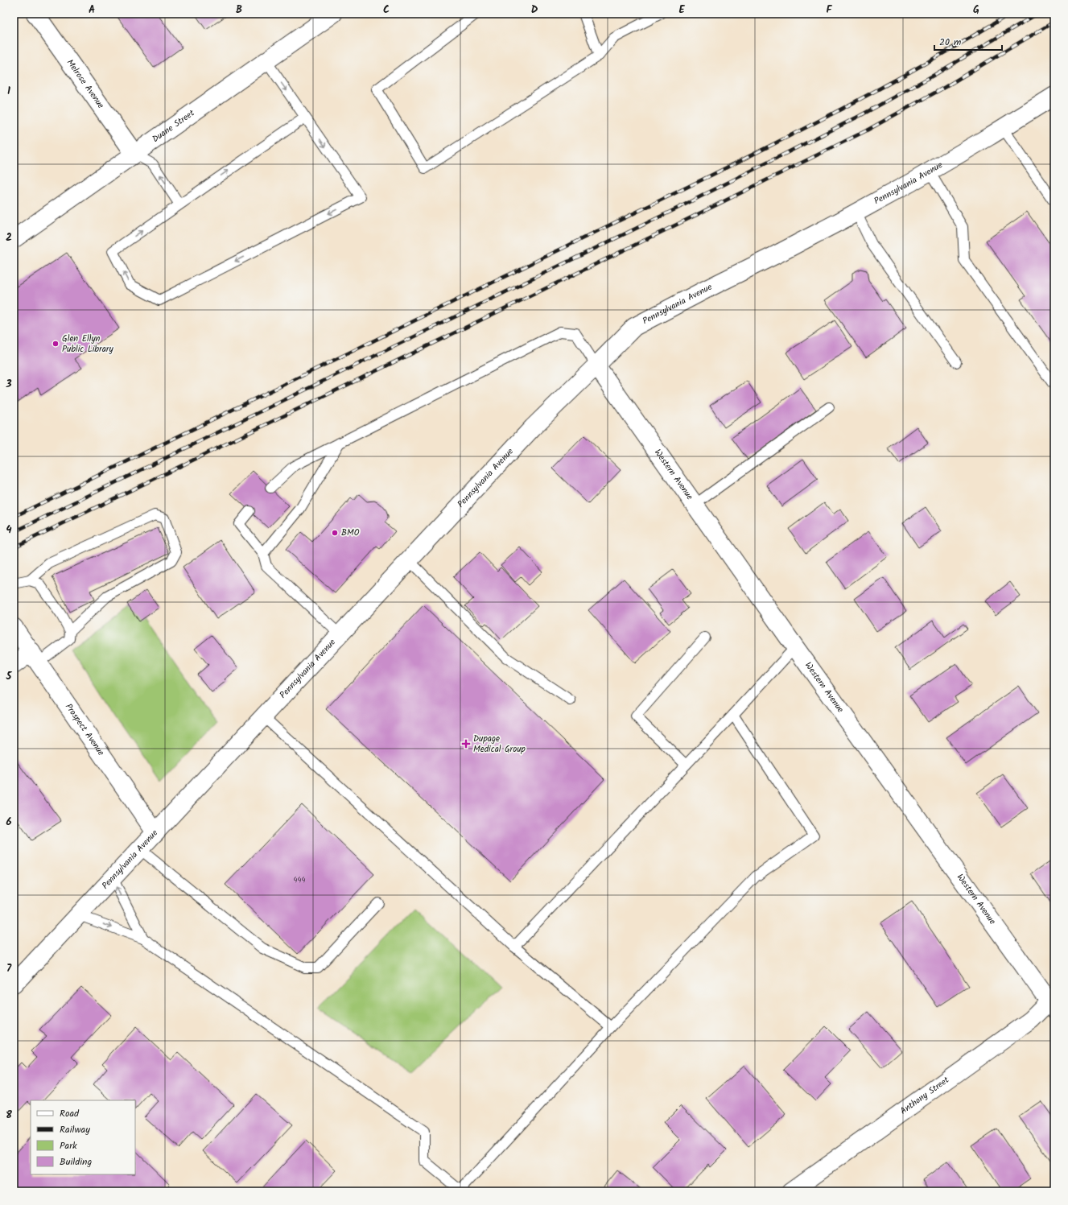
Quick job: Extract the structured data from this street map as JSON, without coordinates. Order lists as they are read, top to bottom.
{
  "streets": {
    "street": [
      "Melrose Avenue",
      "Duane Street",
      "Pennsylvania Avenue",
      "Western Avenue",
      "Prospect Avenue",
      "Anthony Street"
    ]
  },
  "crossings": [
    ["Melrose Avenue", "Duane Street"],
    ["Pennsylvania Avenue", "Western Avenue"],
    ["Pennsylvania Avenue", "Prospect Avenue"],
    ["Western Avenue", "Anthony Street"]
  ],
  "places": {
    "other": ["Glen Ellyn Public Library", "BMO"],
    "health": ["Dupage Medical Group"]
  },
  "house_numbers": ["444"],
  "legend": [
    "Road",
    "Railway",
    "Park",
    "Building"
  ],
  "scale_bar": "20 m",
  "grid": {
    "columns": [
      "A",
      "B",
      "C",
      "D",
      "E",
      "F",
      "G"
    ],
    "rows": [
      "1",
      "2",
      "3",
      "4",
      "5",
      "6",
      "7",
      "8"
    ]
  }
}
